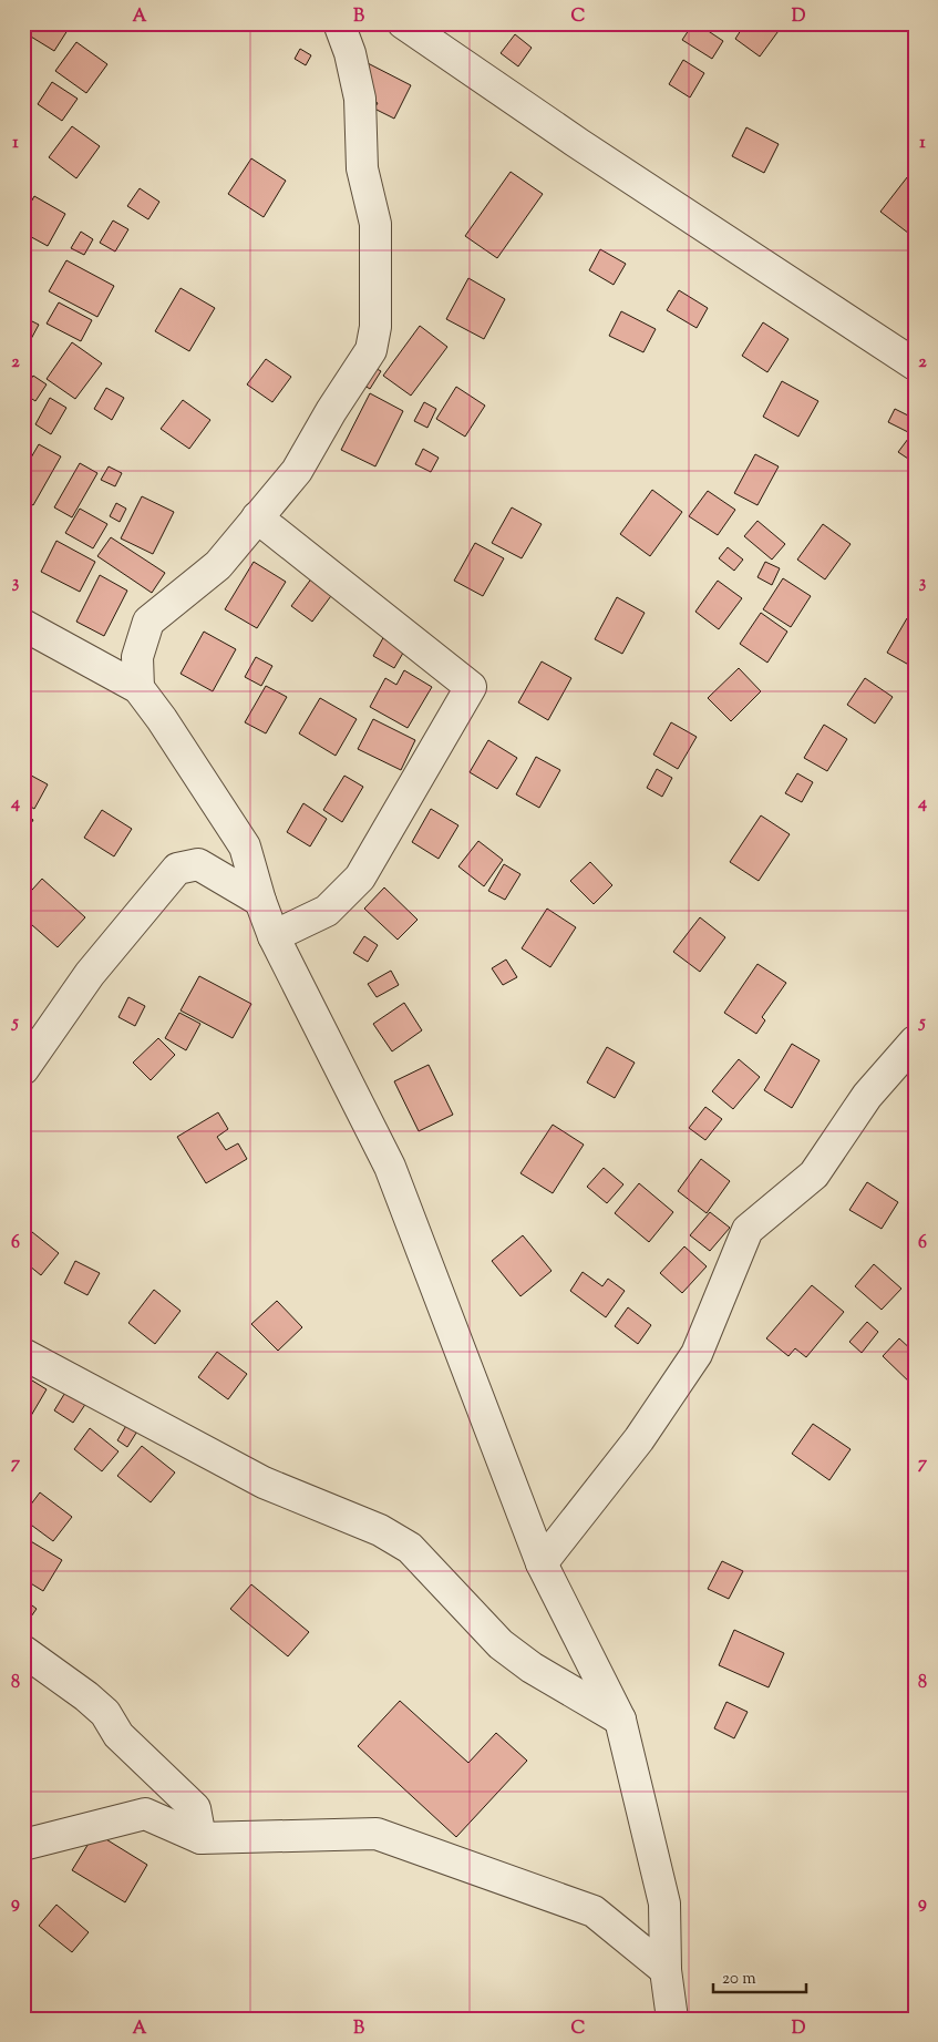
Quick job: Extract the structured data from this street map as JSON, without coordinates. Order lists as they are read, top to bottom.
{
  "scale_bar": "20 m",
  "grid": {
    "columns": [
      "A",
      "B",
      "C",
      "D"
    ],
    "rows": [
      "1",
      "2",
      "3",
      "4",
      "5",
      "6",
      "7",
      "8",
      "9"
    ]
  }
}
